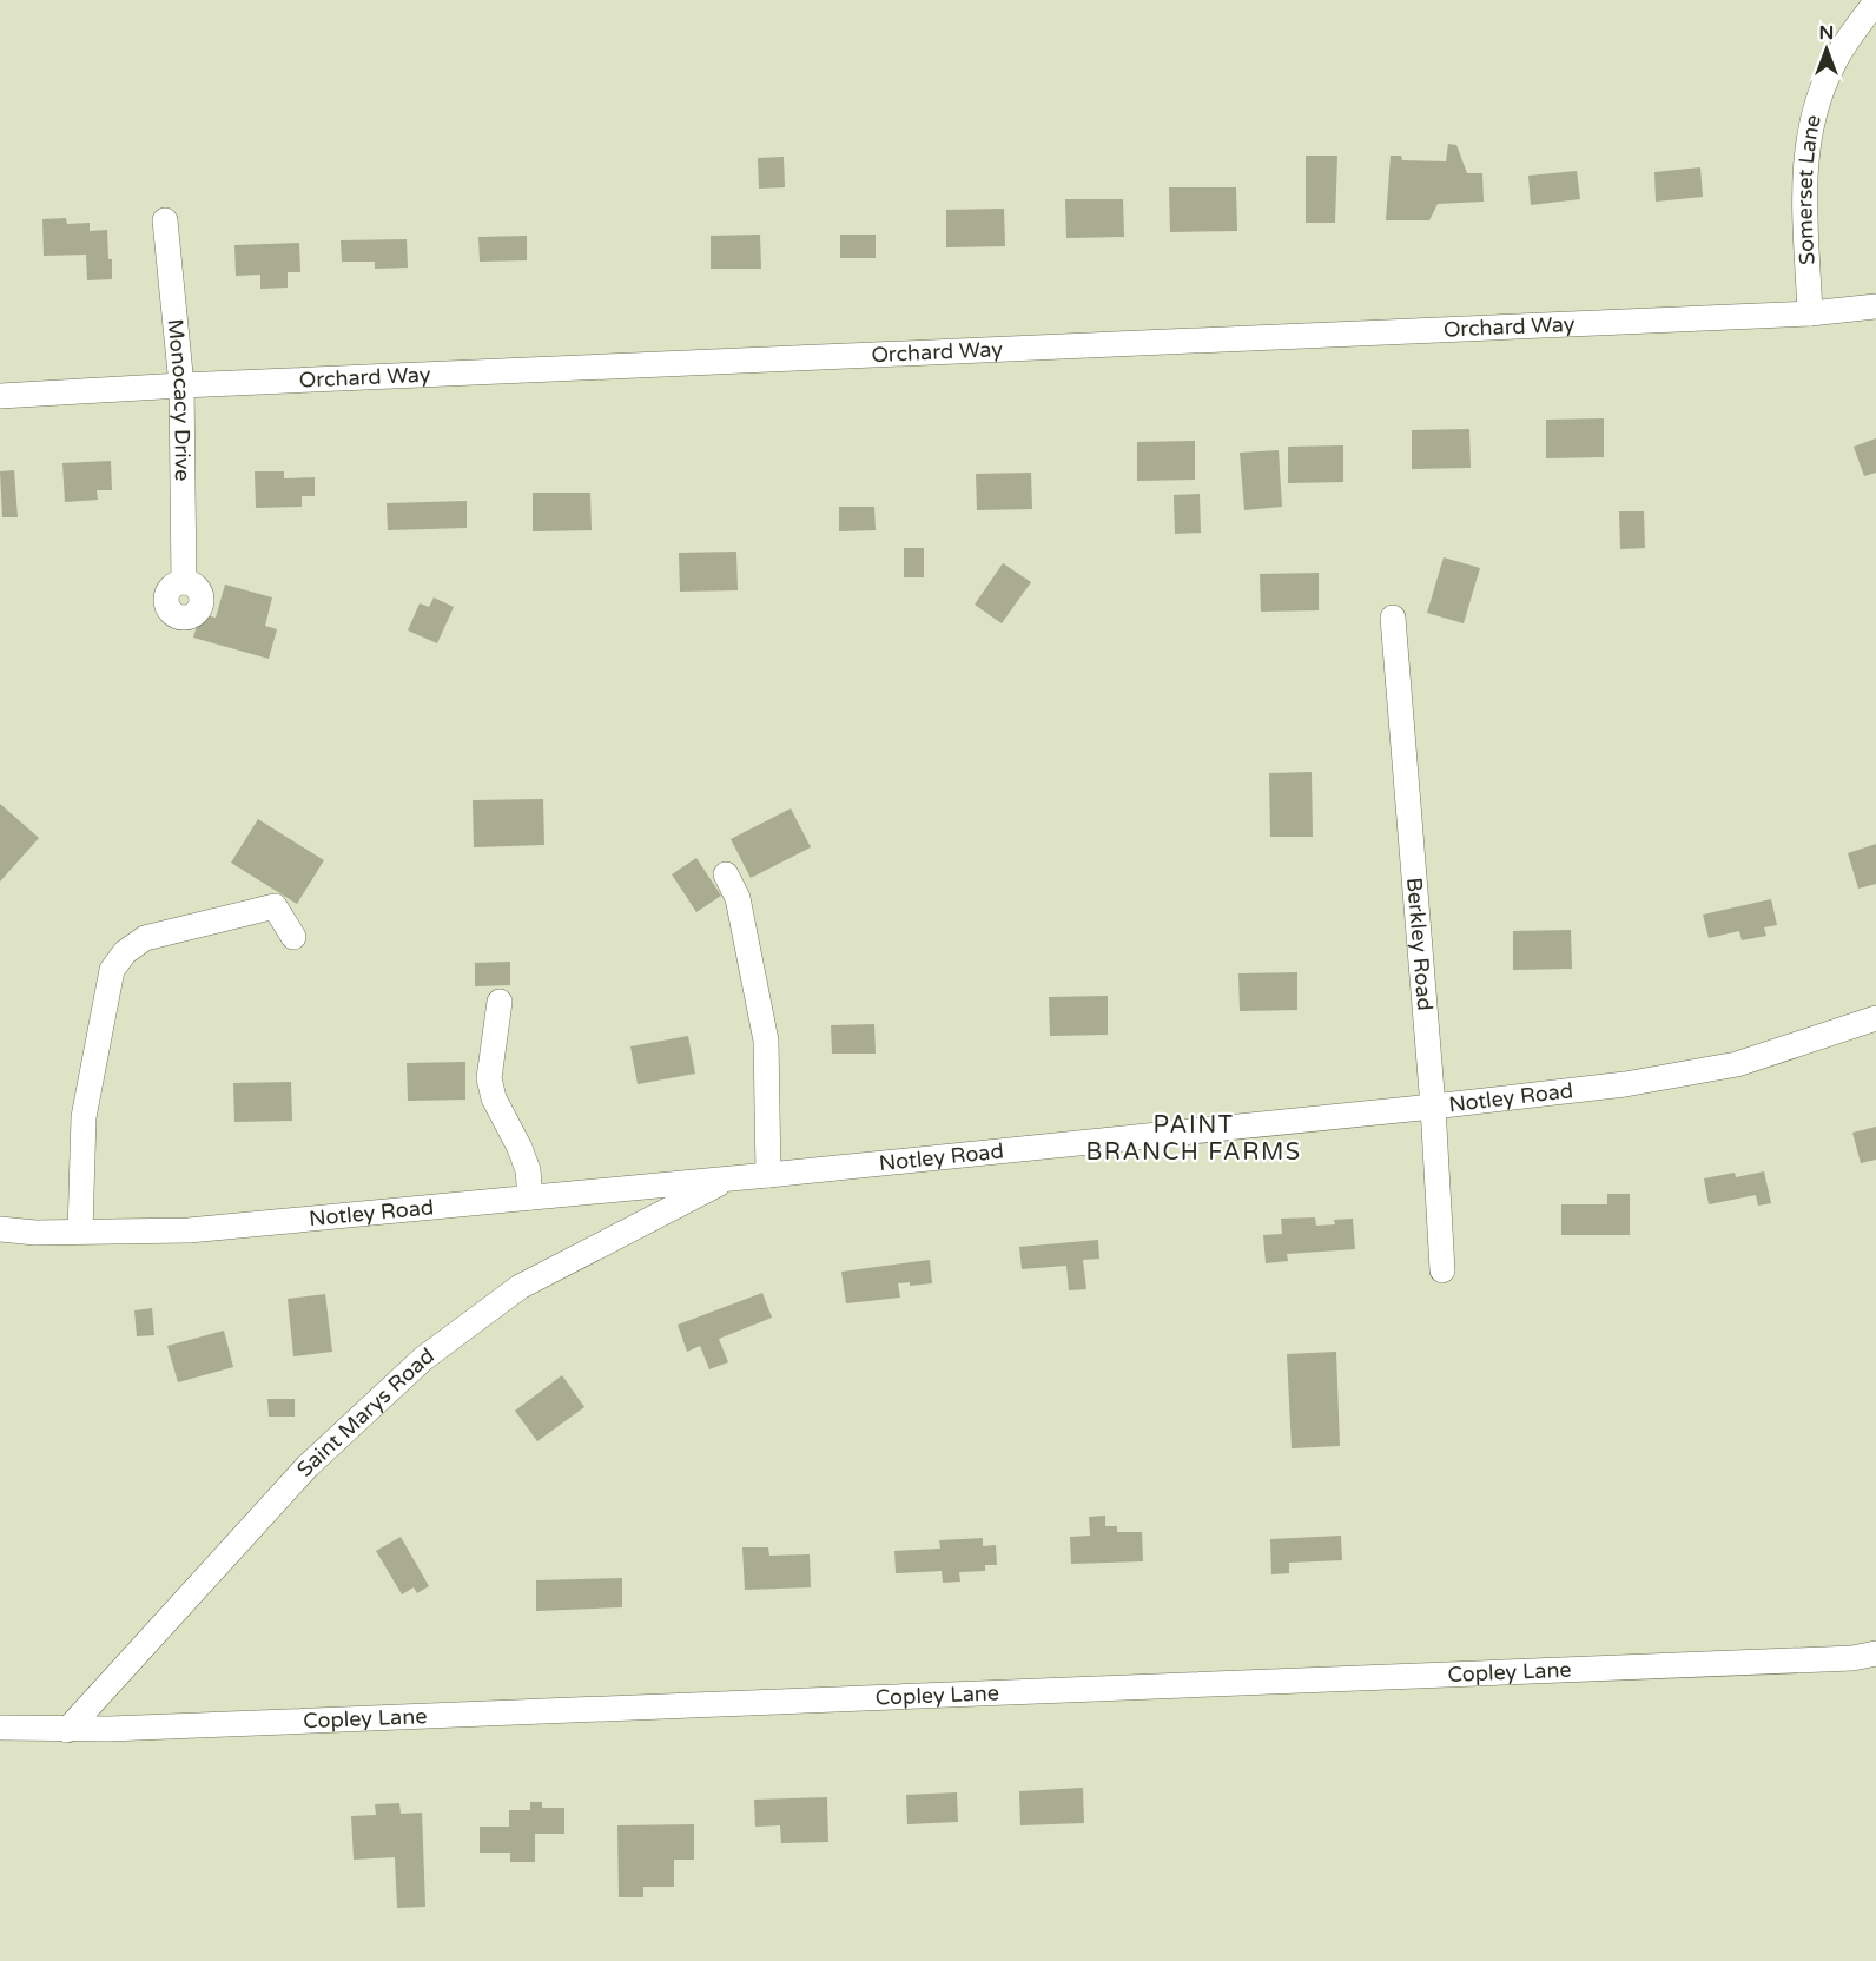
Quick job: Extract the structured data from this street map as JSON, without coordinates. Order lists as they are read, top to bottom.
{
  "streets": {
    "street": [
      "Somerset Lane",
      "Orchard Way",
      "Monocacy Drive",
      "Berkley Road",
      "Notley Road",
      "Saint Marys Road",
      "Copley Lane"
    ]
  },
  "crossings": [
    ["Somerset Lane", "Orchard Way"],
    ["Orchard Way", "Monocacy Drive"],
    ["Berkley Road", "Notley Road"],
    ["Notley Road", "Saint Marys Road"],
    ["Saint Marys Road", "Copley Lane"]
  ],
  "districts": ["PAINT BRANCH FARMS"],
  "north": "top"
}
